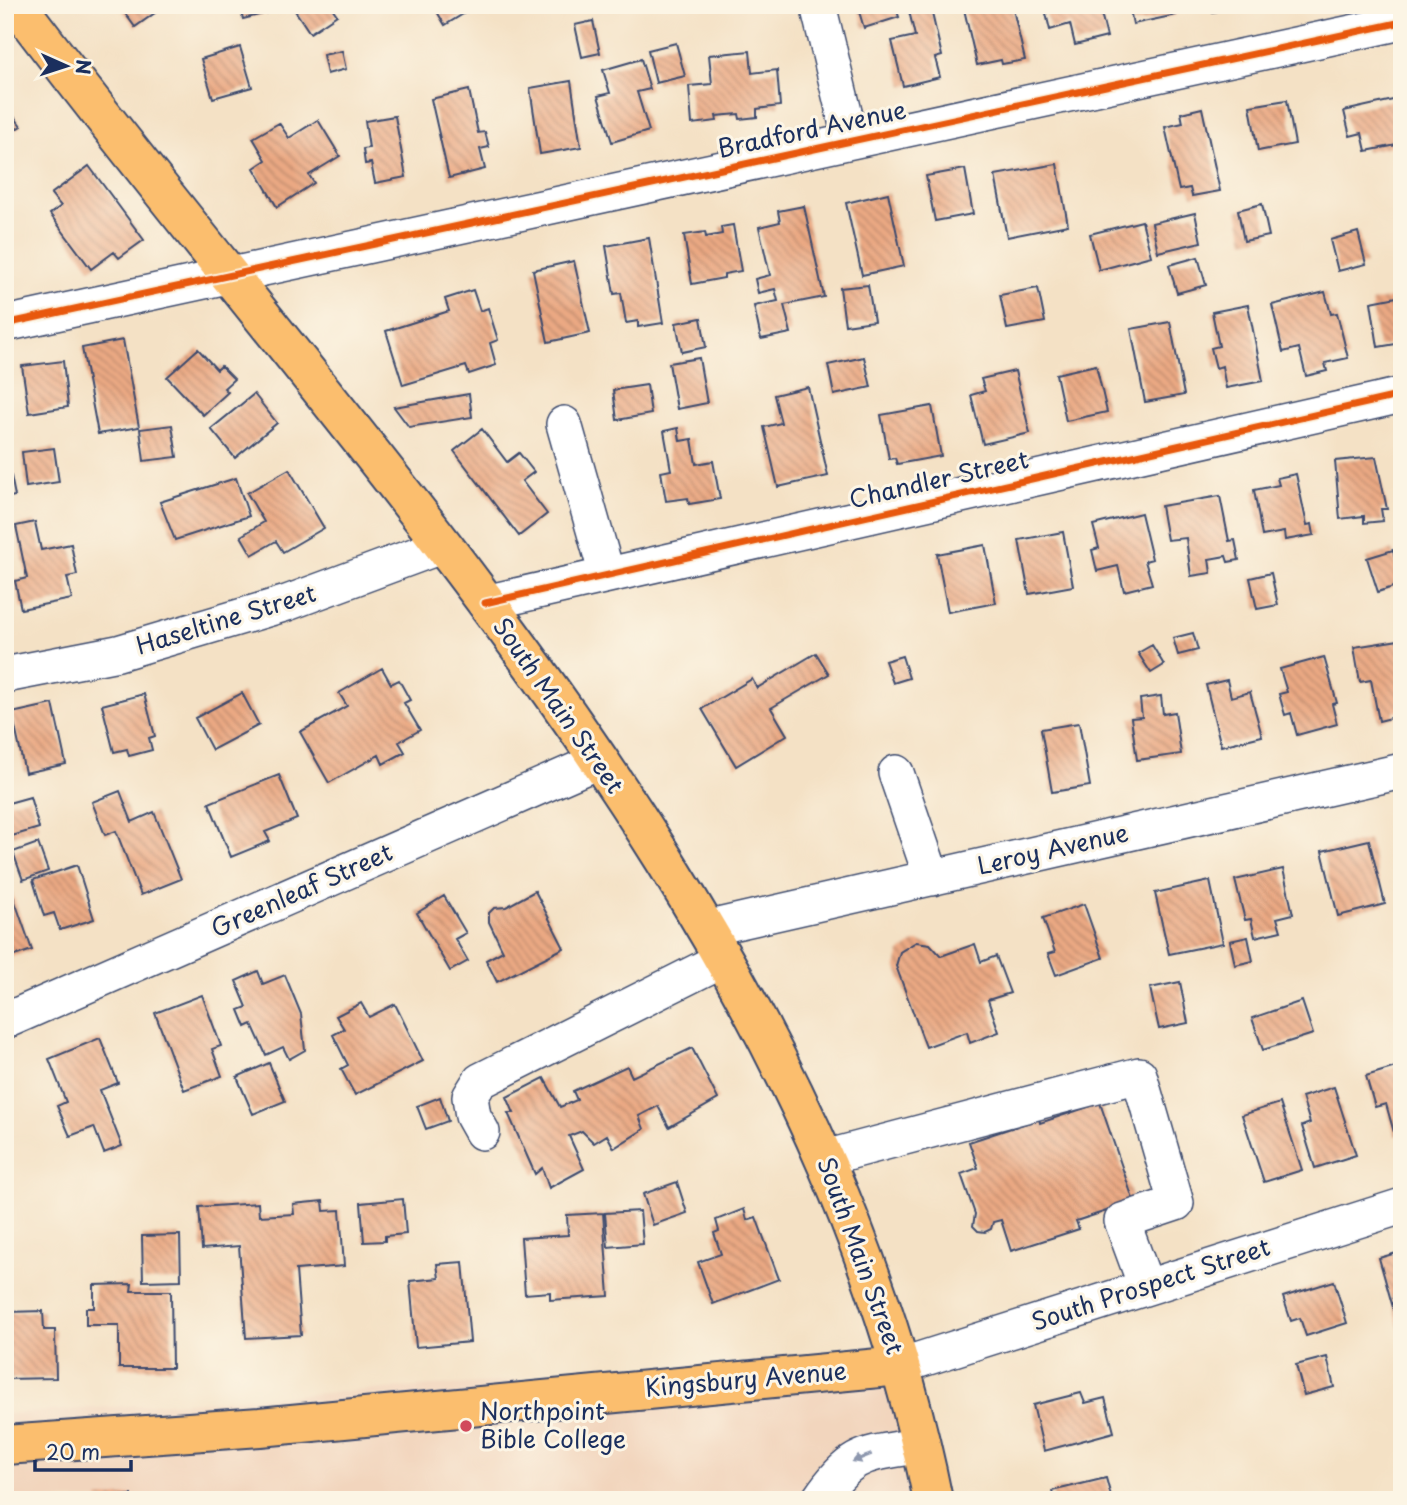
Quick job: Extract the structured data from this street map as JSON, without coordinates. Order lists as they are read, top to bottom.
{
  "streets": {
    "main road": ["South Main Street", "Kingsbury Avenue"],
    "street": [
      "Bradford Avenue",
      "Chandler Street",
      "Haseltine Street",
      "Leroy Avenue",
      "Greenleaf Street",
      "South Prospect Street"
    ]
  },
  "crossings": [
    ["Bradford Avenue", "South Main Street"],
    ["Chandler Street", "South Main Street"],
    ["Haseltine Street", "South Main Street"],
    ["South Main Street", "Leroy Avenue"],
    ["South Main Street", "Greenleaf Street"],
    ["South Main Street", "South Prospect Street"],
    ["South Main Street", "Kingsbury Avenue"],
    ["South Prospect Street", "Kingsbury Avenue"]
  ],
  "places": ["Northpoint Bible College"],
  "scale_bar": "20 m",
  "north": "right"
}
